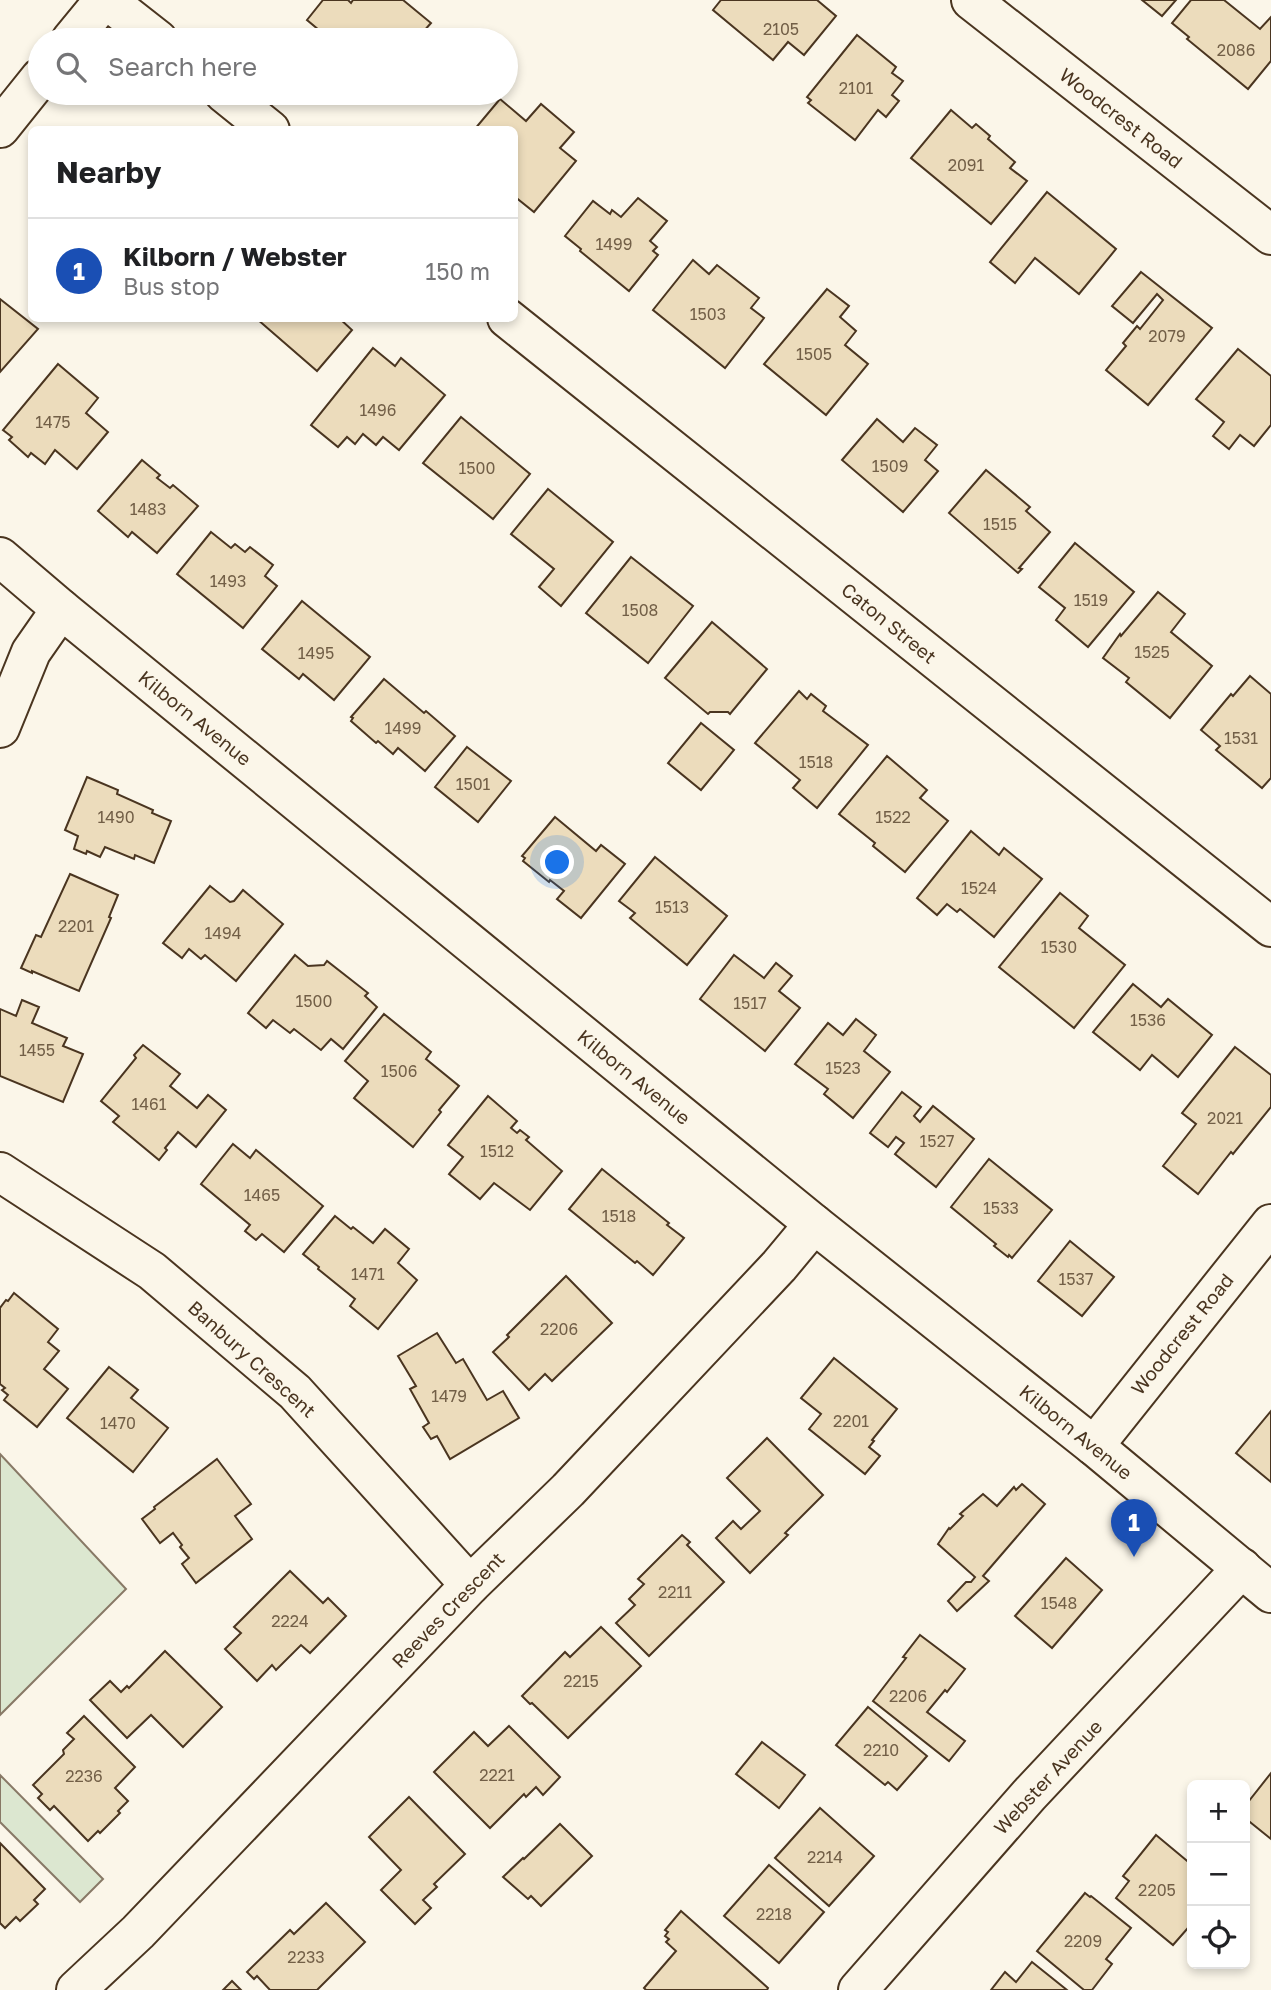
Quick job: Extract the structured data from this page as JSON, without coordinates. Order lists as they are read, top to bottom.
{
  "streets": {
    "street": [
      "Woodcrest Road",
      "Caton Street",
      "Kilborn Avenue",
      "Banbury Crescent",
      "Reeves Crescent",
      "Webster Avenue"
    ]
  },
  "crossings": [
    ["Woodcrest Road", "Kilborn Avenue"],
    ["Kilborn Avenue", "Reeves Crescent"],
    ["Kilborn Avenue", "Webster Avenue"],
    ["Banbury Crescent", "Reeves Crescent"]
  ],
  "house_numbers": [
    "2105",
    "2086",
    "2101",
    "2091",
    "1499",
    "1503",
    "2079",
    "1505",
    "1496",
    "1475",
    "1509",
    "1500",
    "1483",
    "1515",
    "1493",
    "1519",
    "1508",
    "1525",
    "1495",
    "1499",
    "1531",
    "1518",
    "1501",
    "1490",
    "1522",
    "1524",
    "1513",
    "2201",
    "1494",
    "1530",
    "1500",
    "1517",
    "1536",
    "1455",
    "1523",
    "1506",
    "1461",
    "2021",
    "1527",
    "1512",
    "1465",
    "1533",
    "1518",
    "1471",
    "1537",
    "2206",
    "1479",
    "2201",
    "1470",
    "2211",
    "1548",
    "2224",
    "2215",
    "2206",
    "2210",
    "2221",
    "2236",
    "2214",
    "2205",
    "2218",
    "2209",
    "2233"
  ],
  "page": {
    "search": "Search here",
    "heading": "Nearby",
    "list": [
      {
        "mark": "1",
        "name": "Kilborn / Webster",
        "note": "Bus stop",
        "value": "150 m"
      }
    ],
    "pins": "1",
    "map_buttons": ["+", "−"]
  }
}
